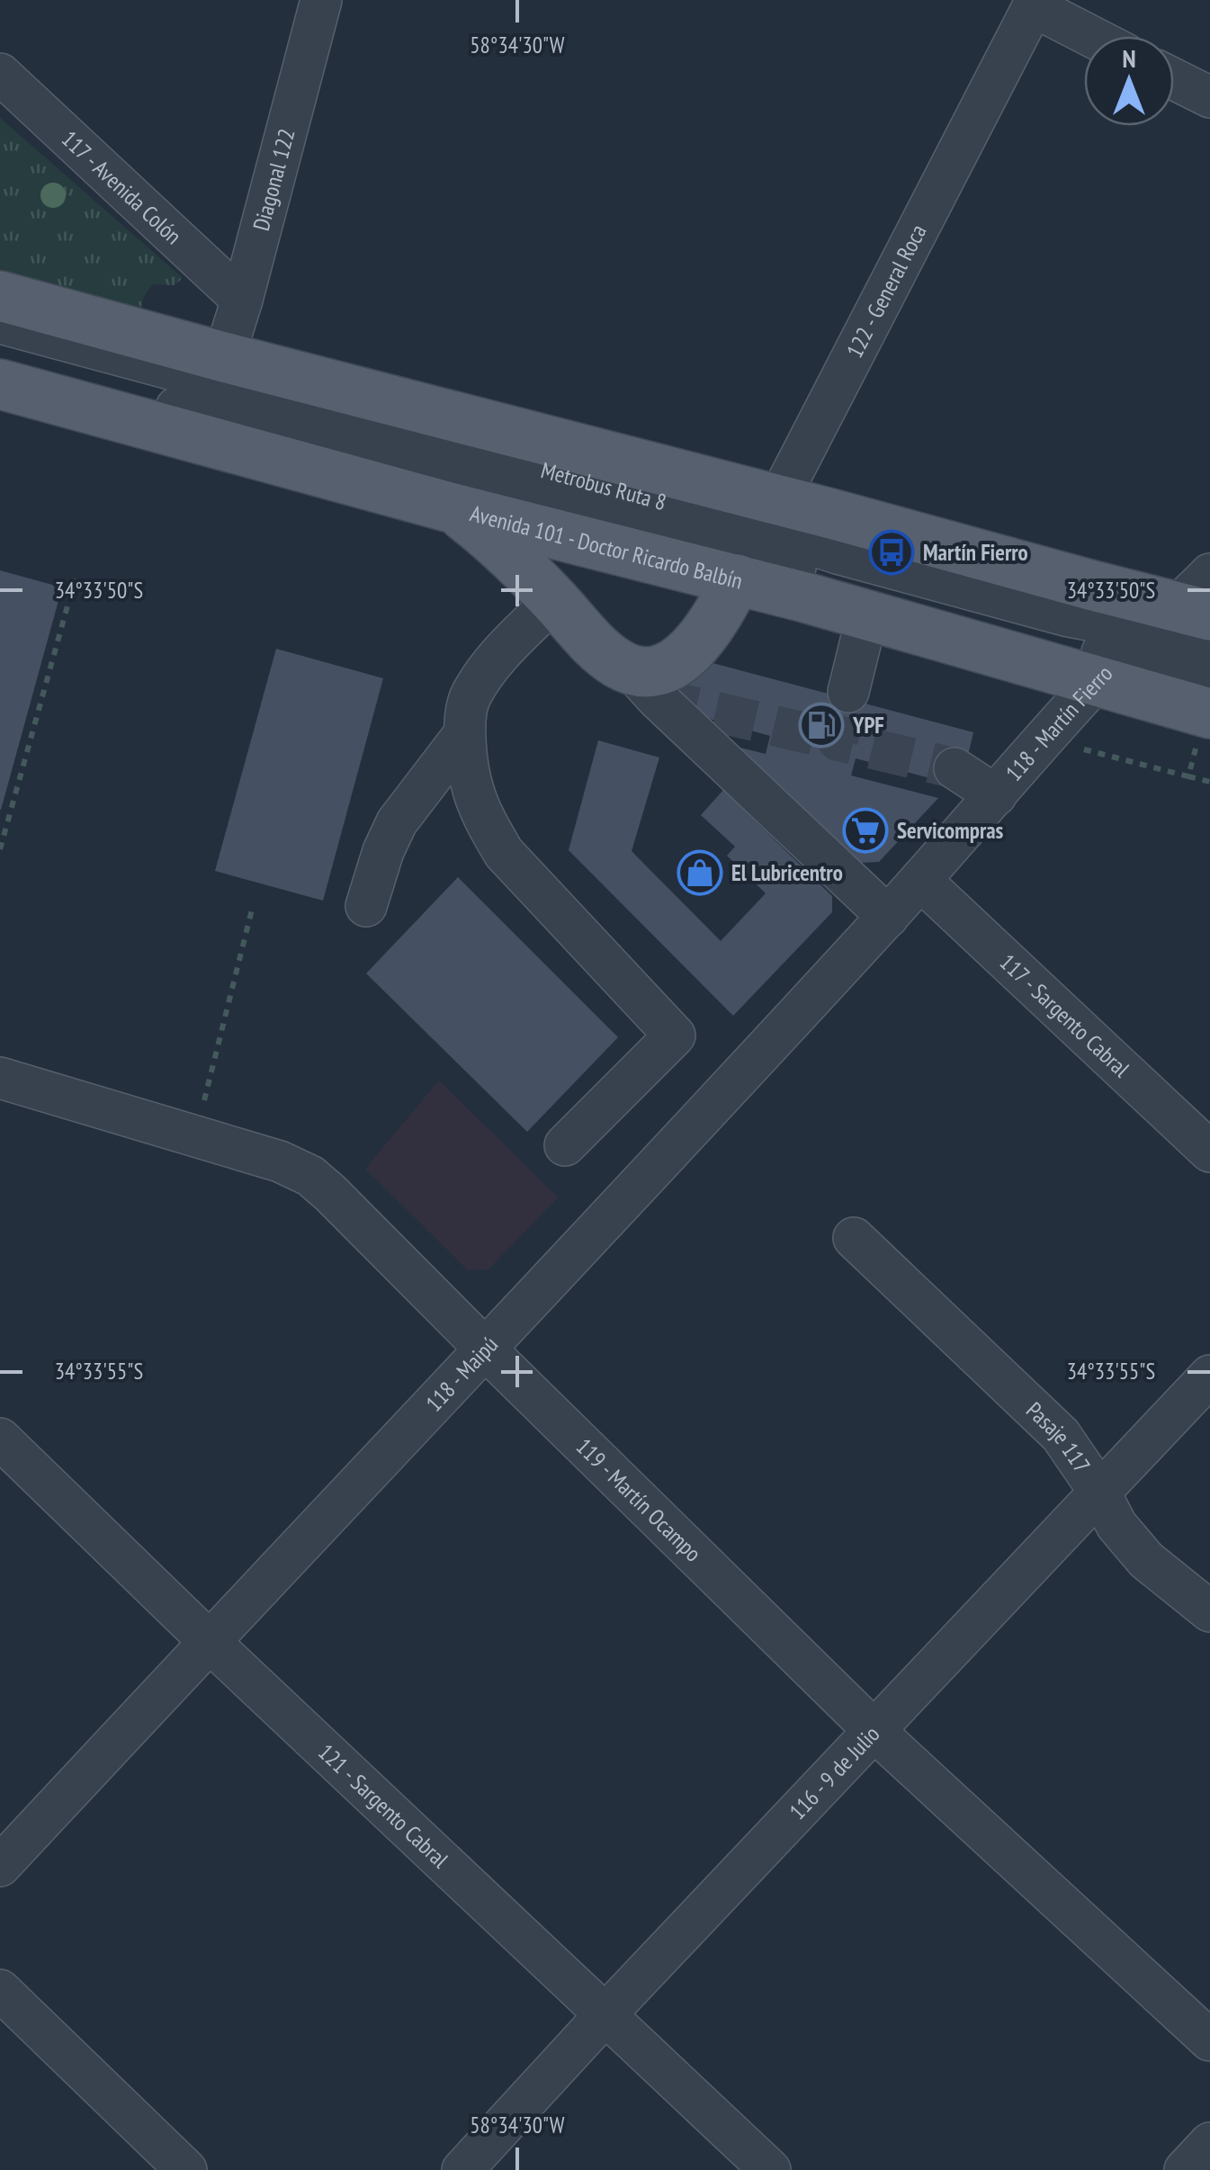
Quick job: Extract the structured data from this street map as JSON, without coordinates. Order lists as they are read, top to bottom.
{
  "streets": {
    "main road": ["Avenida 101 - Doctor Ricardo Balbín"],
    "street": [
      "Diagonal 122",
      "117 - Avenida Colón",
      "122 - General Roca",
      "Metrobus Ruta 8",
      "118 - Martín Fierro",
      "117 - Sargento Cabral",
      "118 - Maipú",
      "Pasaje 117",
      "119 - Martín Ocampo",
      "116 - 9 de Julio",
      "121 - Sargento Cabral"
    ]
  },
  "crossings": [
    ["Diagonal 122", "117 - Avenida Colón"],
    ["Diagonal 122", "Avenida 101 - Doctor Ricardo Balbín"],
    ["122 - General Roca", "Metrobus Ruta 8"],
    ["122 - General Roca", "Avenida 101 - Doctor Ricardo Balbín"],
    ["Metrobus Ruta 8", "Avenida 101 - Doctor Ricardo Balbín"],
    ["Metrobus Ruta 8", "118 - Martín Fierro"],
    ["Avenida 101 - Doctor Ricardo Balbín", "118 - Martín Fierro"],
    ["118 - Martín Fierro", "117 - Sargento Cabral"],
    ["118 - Martín Fierro", "118 - Maipú"],
    ["117 - Sargento Cabral", "118 - Maipú"],
    ["118 - Maipú", "119 - Martín Ocampo"],
    ["118 - Maipú", "121 - Sargento Cabral"],
    ["Pasaje 117", "116 - 9 de Julio"],
    ["119 - Martín Ocampo", "116 - 9 de Julio"],
    ["116 - 9 de Julio", "121 - Sargento Cabral"]
  ],
  "places": {
    "bus stop": ["Martín Fierro"],
    "fuel station": ["YPF"],
    "supermarket": ["Servicompras"],
    "shop": ["El Lubricentro"]
  },
  "north": "top",
  "coordinates": ["58°34'30\"W", "34°33'50\"S", "34°33'55\"S"]
}
